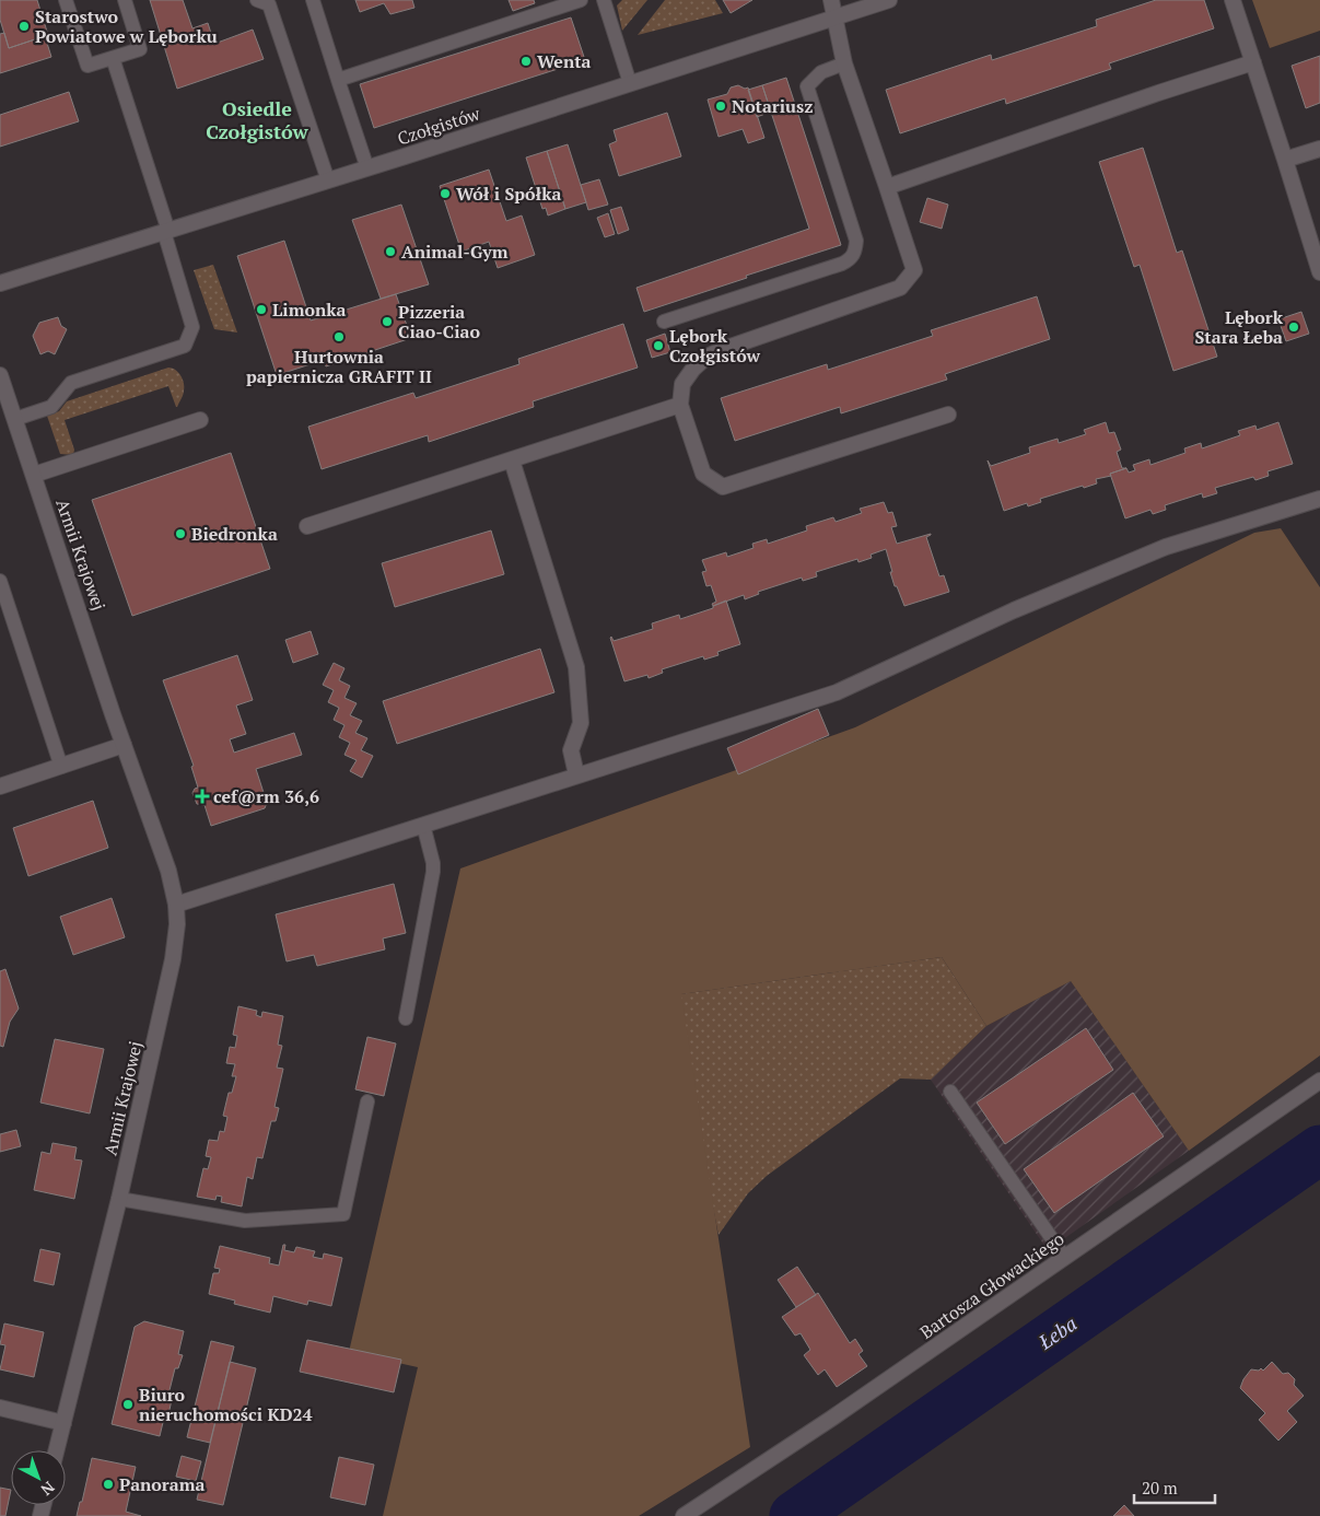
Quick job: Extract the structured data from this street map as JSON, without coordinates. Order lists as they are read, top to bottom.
{
  "streets": {
    "street": ["Czołgistów", "Armii Krajowej", "Bartosza Głowackiego"]
  },
  "districts": ["Osiedle Czołgistów"],
  "water": ["Łeba"],
  "places": {
    "other": [
      "Starostwo Powiatowe w Lęborku",
      "Wenta",
      "Notariusz",
      "Wół i Spółka",
      "Animal-Gym",
      "Limonka",
      "Pizzeria Ciao-Ciao",
      "Lębork Stara Łeba",
      "Hurtownia papiernicza GRAFIT II",
      "Lębork Czołgistów",
      "Biedronka",
      "Biuro nieruchomości KD24",
      "Panorama"
    ],
    "health": ["cef@rm 36,6"]
  },
  "scale_bar": "20 m",
  "north": "bottom right"
}
